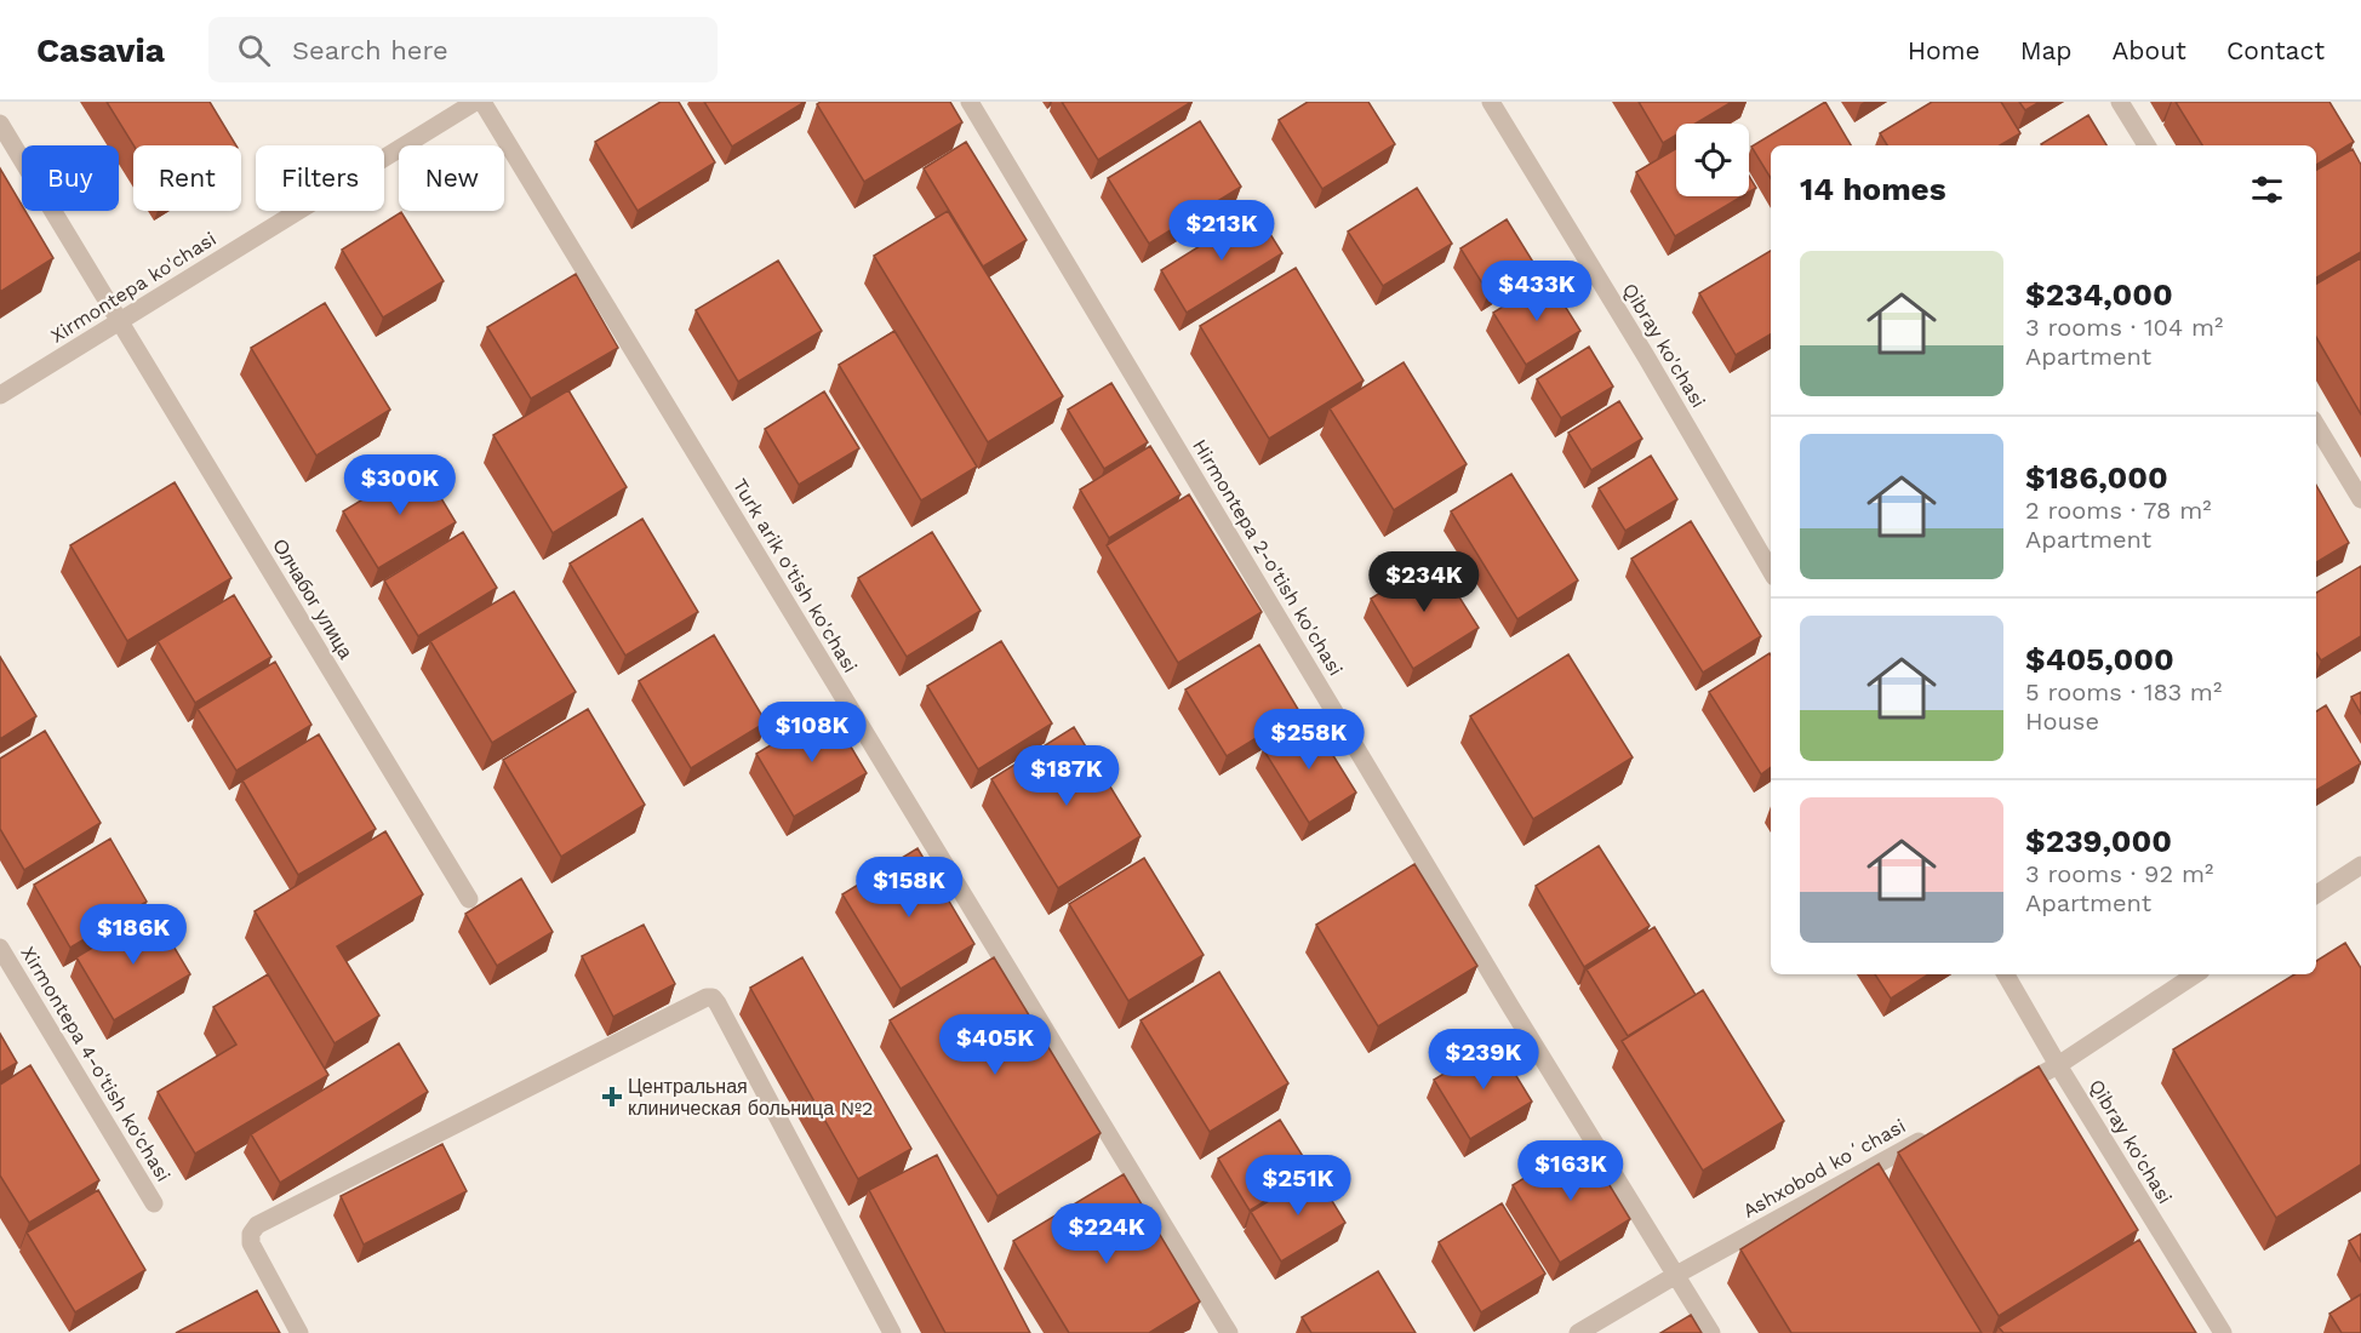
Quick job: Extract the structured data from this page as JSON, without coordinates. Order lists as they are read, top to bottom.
{
  "streets": {
    "street": [
      "Xirmontepa ko'chasi",
      "Qibray ko'chasi",
      "Hirmontepa 2-o'tish ko'chasi",
      "Turk arik o'tish ko'chasi",
      "Олчабог улица",
      "Xirmontepa 4-o'tish ko'chasi",
      "Ashxobod koʻchasi"
    ]
  },
  "crossings": [
    ["Xirmontepa ko'chasi", "Олчабог улица"],
    ["Hirmontepa 2-o'tish ko'chasi", "Ashxobod koʻchasi"]
  ],
  "places": {
    "health": ["Центральная клиническая больница №2"]
  },
  "page": {
    "header": "Casavia",
    "search": "Search here",
    "nav": [
      "Home",
      "Map",
      "About",
      "Contact"
    ],
    "chip": [
      "Buy",
      "Rent",
      "Filters",
      "New"
    ],
    "heading": "14 homes",
    "price": [
      "$213K",
      "$433K",
      "$300K",
      "$234K",
      "$108K",
      "$258K",
      "$187K",
      "$158K",
      "$186K",
      "$405K",
      "$239K",
      "$163K",
      "$251K",
      "$224K"
    ],
    "list": [
      {
        "name": "$234,000",
        "note": "3 rooms · 104 m² · Apartment"
      },
      {
        "name": "$186,000",
        "note": "2 rooms · 78 m² · Apartment"
      },
      {
        "name": "$405,000",
        "note": "5 rooms · 183 m² · House"
      },
      {
        "name": "$239,000",
        "note": "3 rooms · 92 m² · Apartment"
      }
    ]
  }
}
